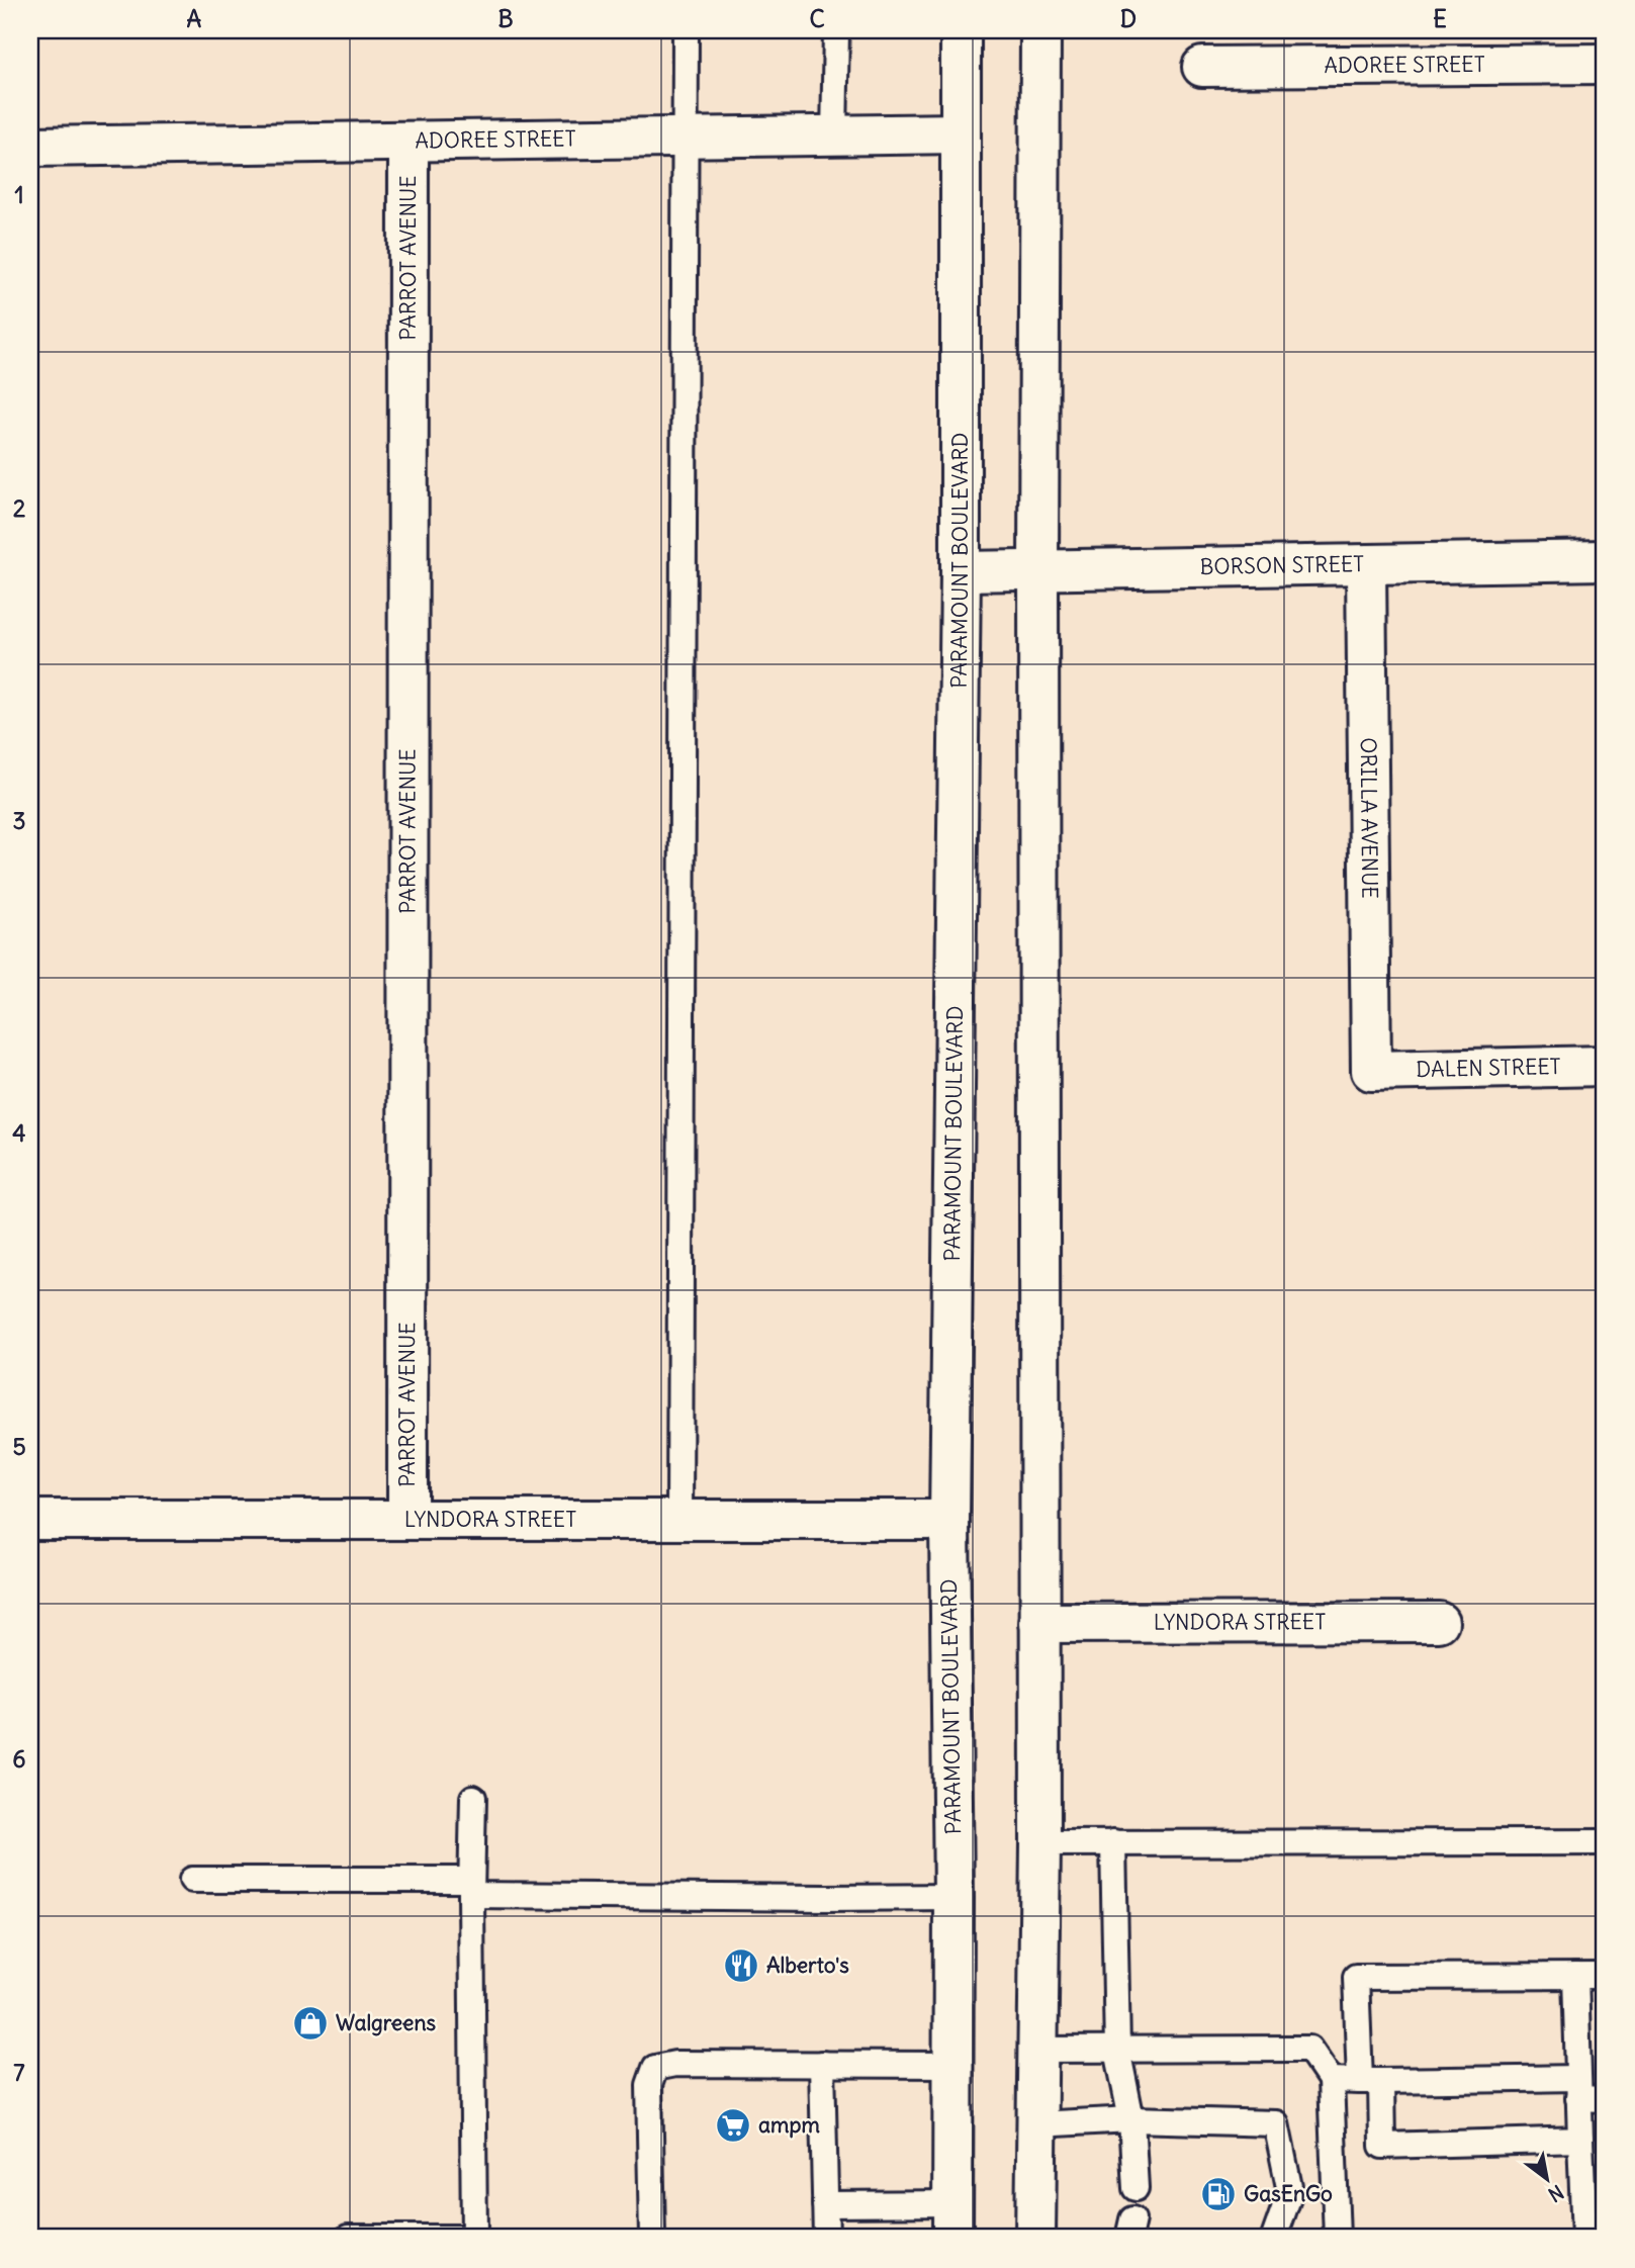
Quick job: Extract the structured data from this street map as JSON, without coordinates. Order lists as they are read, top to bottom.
{
  "streets": {
    "street": [
      "ADOREE STREET",
      "PARROT AVENUE",
      "PARAMOUNT BOULEVARD",
      "BORSON STREET",
      "ORILLA AVENUE",
      "DALEN STREET",
      "LYNDORA STREET"
    ]
  },
  "crossings": [
    ["ADOREE STREET", "PARROT AVENUE"],
    ["ADOREE STREET", "PARAMOUNT BOULEVARD"],
    ["PARROT AVENUE", "LYNDORA STREET"],
    ["PARAMOUNT BOULEVARD", "BORSON STREET"],
    ["PARAMOUNT BOULEVARD", "LYNDORA STREET"],
    ["BORSON STREET", "ORILLA AVENUE"],
    ["ORILLA AVENUE", "DALEN STREET"]
  ],
  "places": {
    "restaurant": ["Alberto's"],
    "shop": ["Walgreens"],
    "supermarket": ["ampm"],
    "fuel station": ["GasEnGo"]
  },
  "north": "bottom right",
  "grid": {
    "columns": [
      "A",
      "B",
      "C",
      "D",
      "E"
    ],
    "rows": [
      "1",
      "2",
      "3",
      "4",
      "5",
      "6",
      "7"
    ]
  }
}
